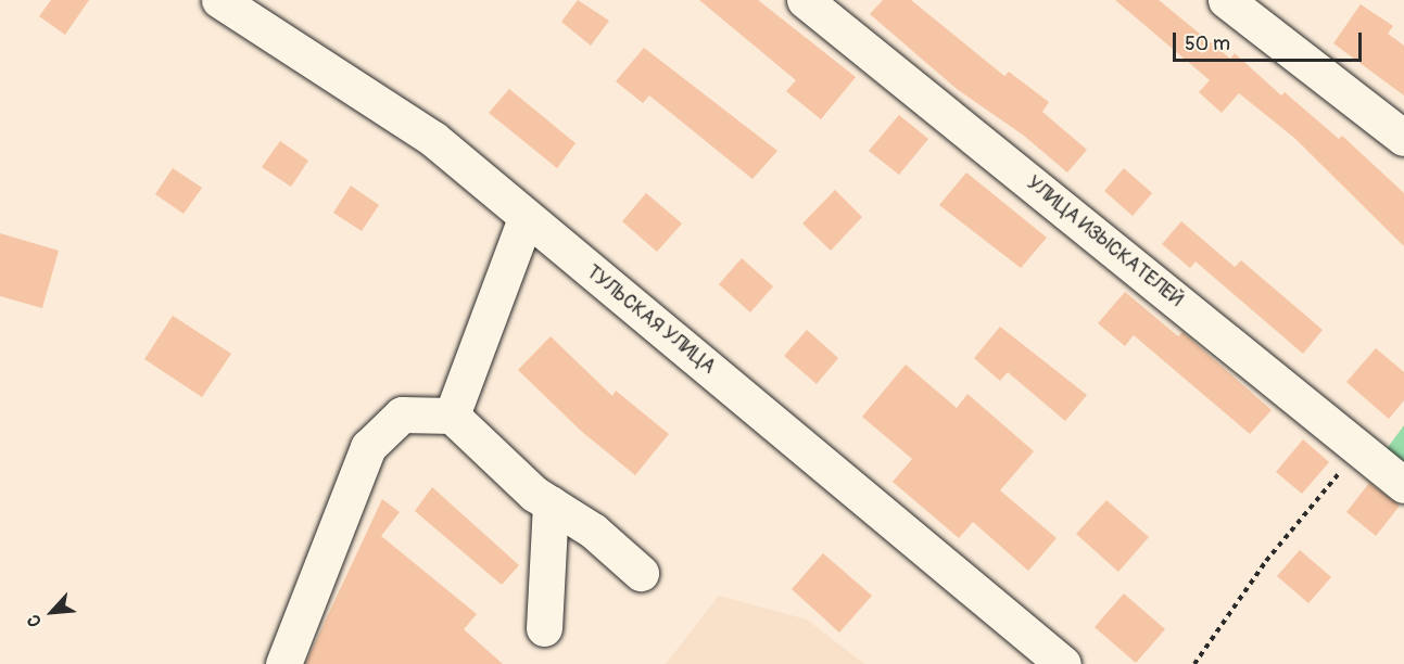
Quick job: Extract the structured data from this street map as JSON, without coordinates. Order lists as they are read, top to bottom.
{
  "streets": {
    "street": ["УЛИЦА ИЗЫСКАТЕЛЕЙ", "ТУЛЬСКАЯ УЛИЦА"]
  },
  "scale_bar": "50 m",
  "north": "bottom left"
}
